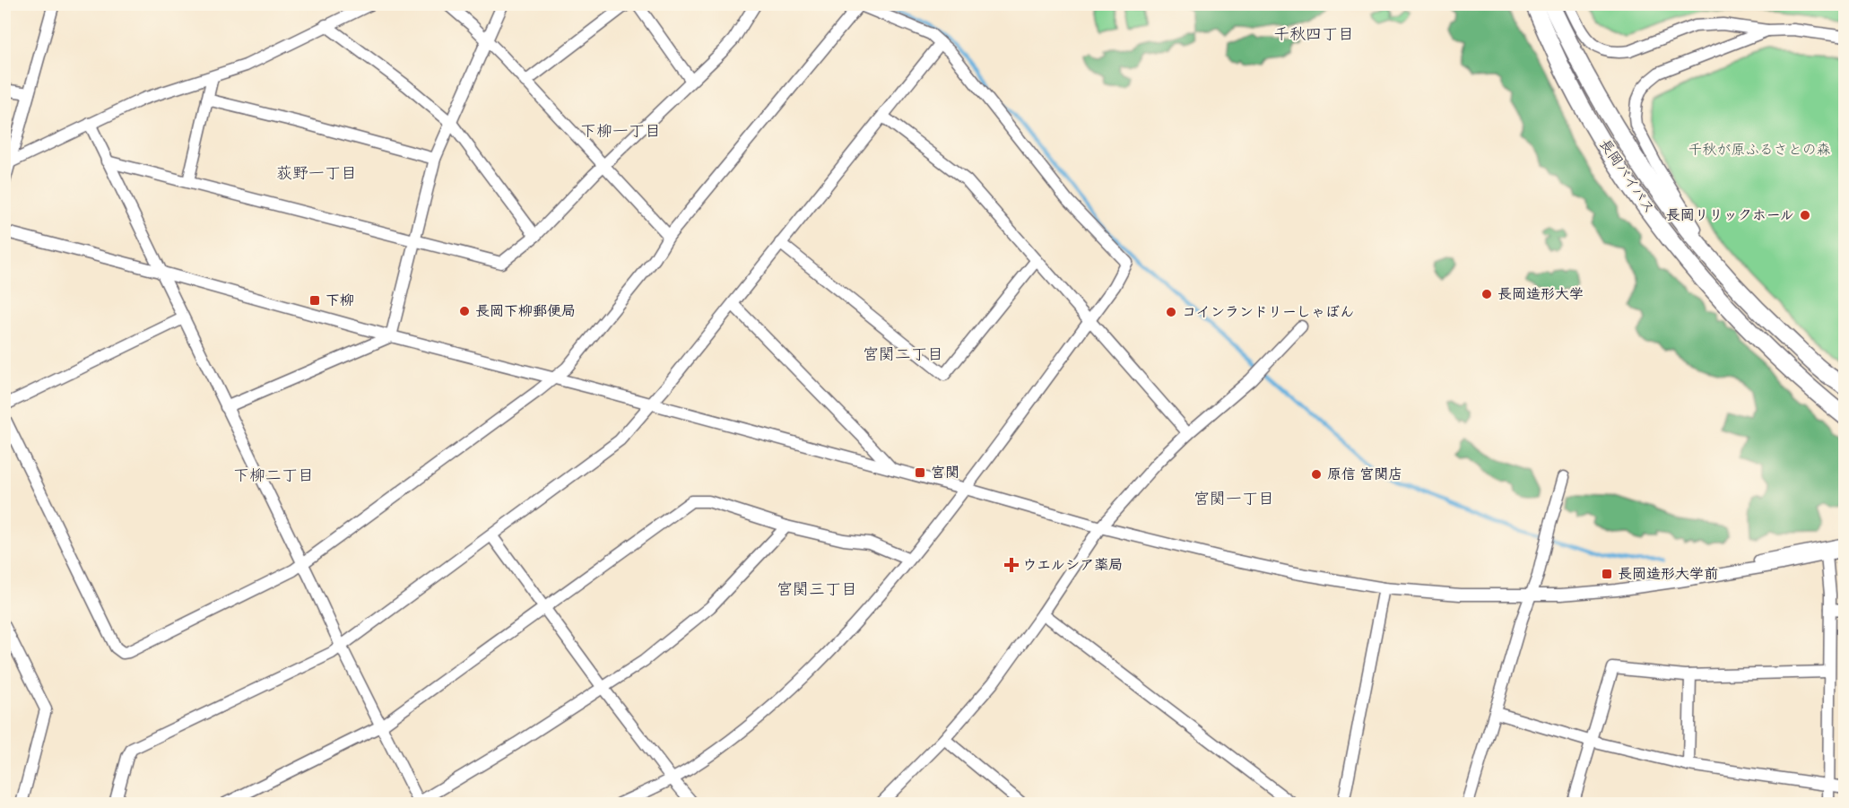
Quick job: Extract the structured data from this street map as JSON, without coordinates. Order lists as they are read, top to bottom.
{
  "streets": {
    "highway": ["長岡バイパス"]
  },
  "districts": [
    "千秋四丁目",
    "下柳一丁目",
    "荻野一丁目",
    "宮関二丁目",
    "下柳二丁目",
    "宮関一丁目",
    "宮関三丁目"
  ],
  "parks": ["千秋が原ふるさとの森"],
  "places": {
    "other": [
      "長岡リリックホール",
      "長岡造形大学",
      "長岡下柳郵便局",
      "コインランドリーしゃぼん",
      "原信 宮関店"
    ],
    "transit": ["下柳", "宮関", "長岡造形大学前"],
    "health": ["ウエルシア薬局"]
  }
}
